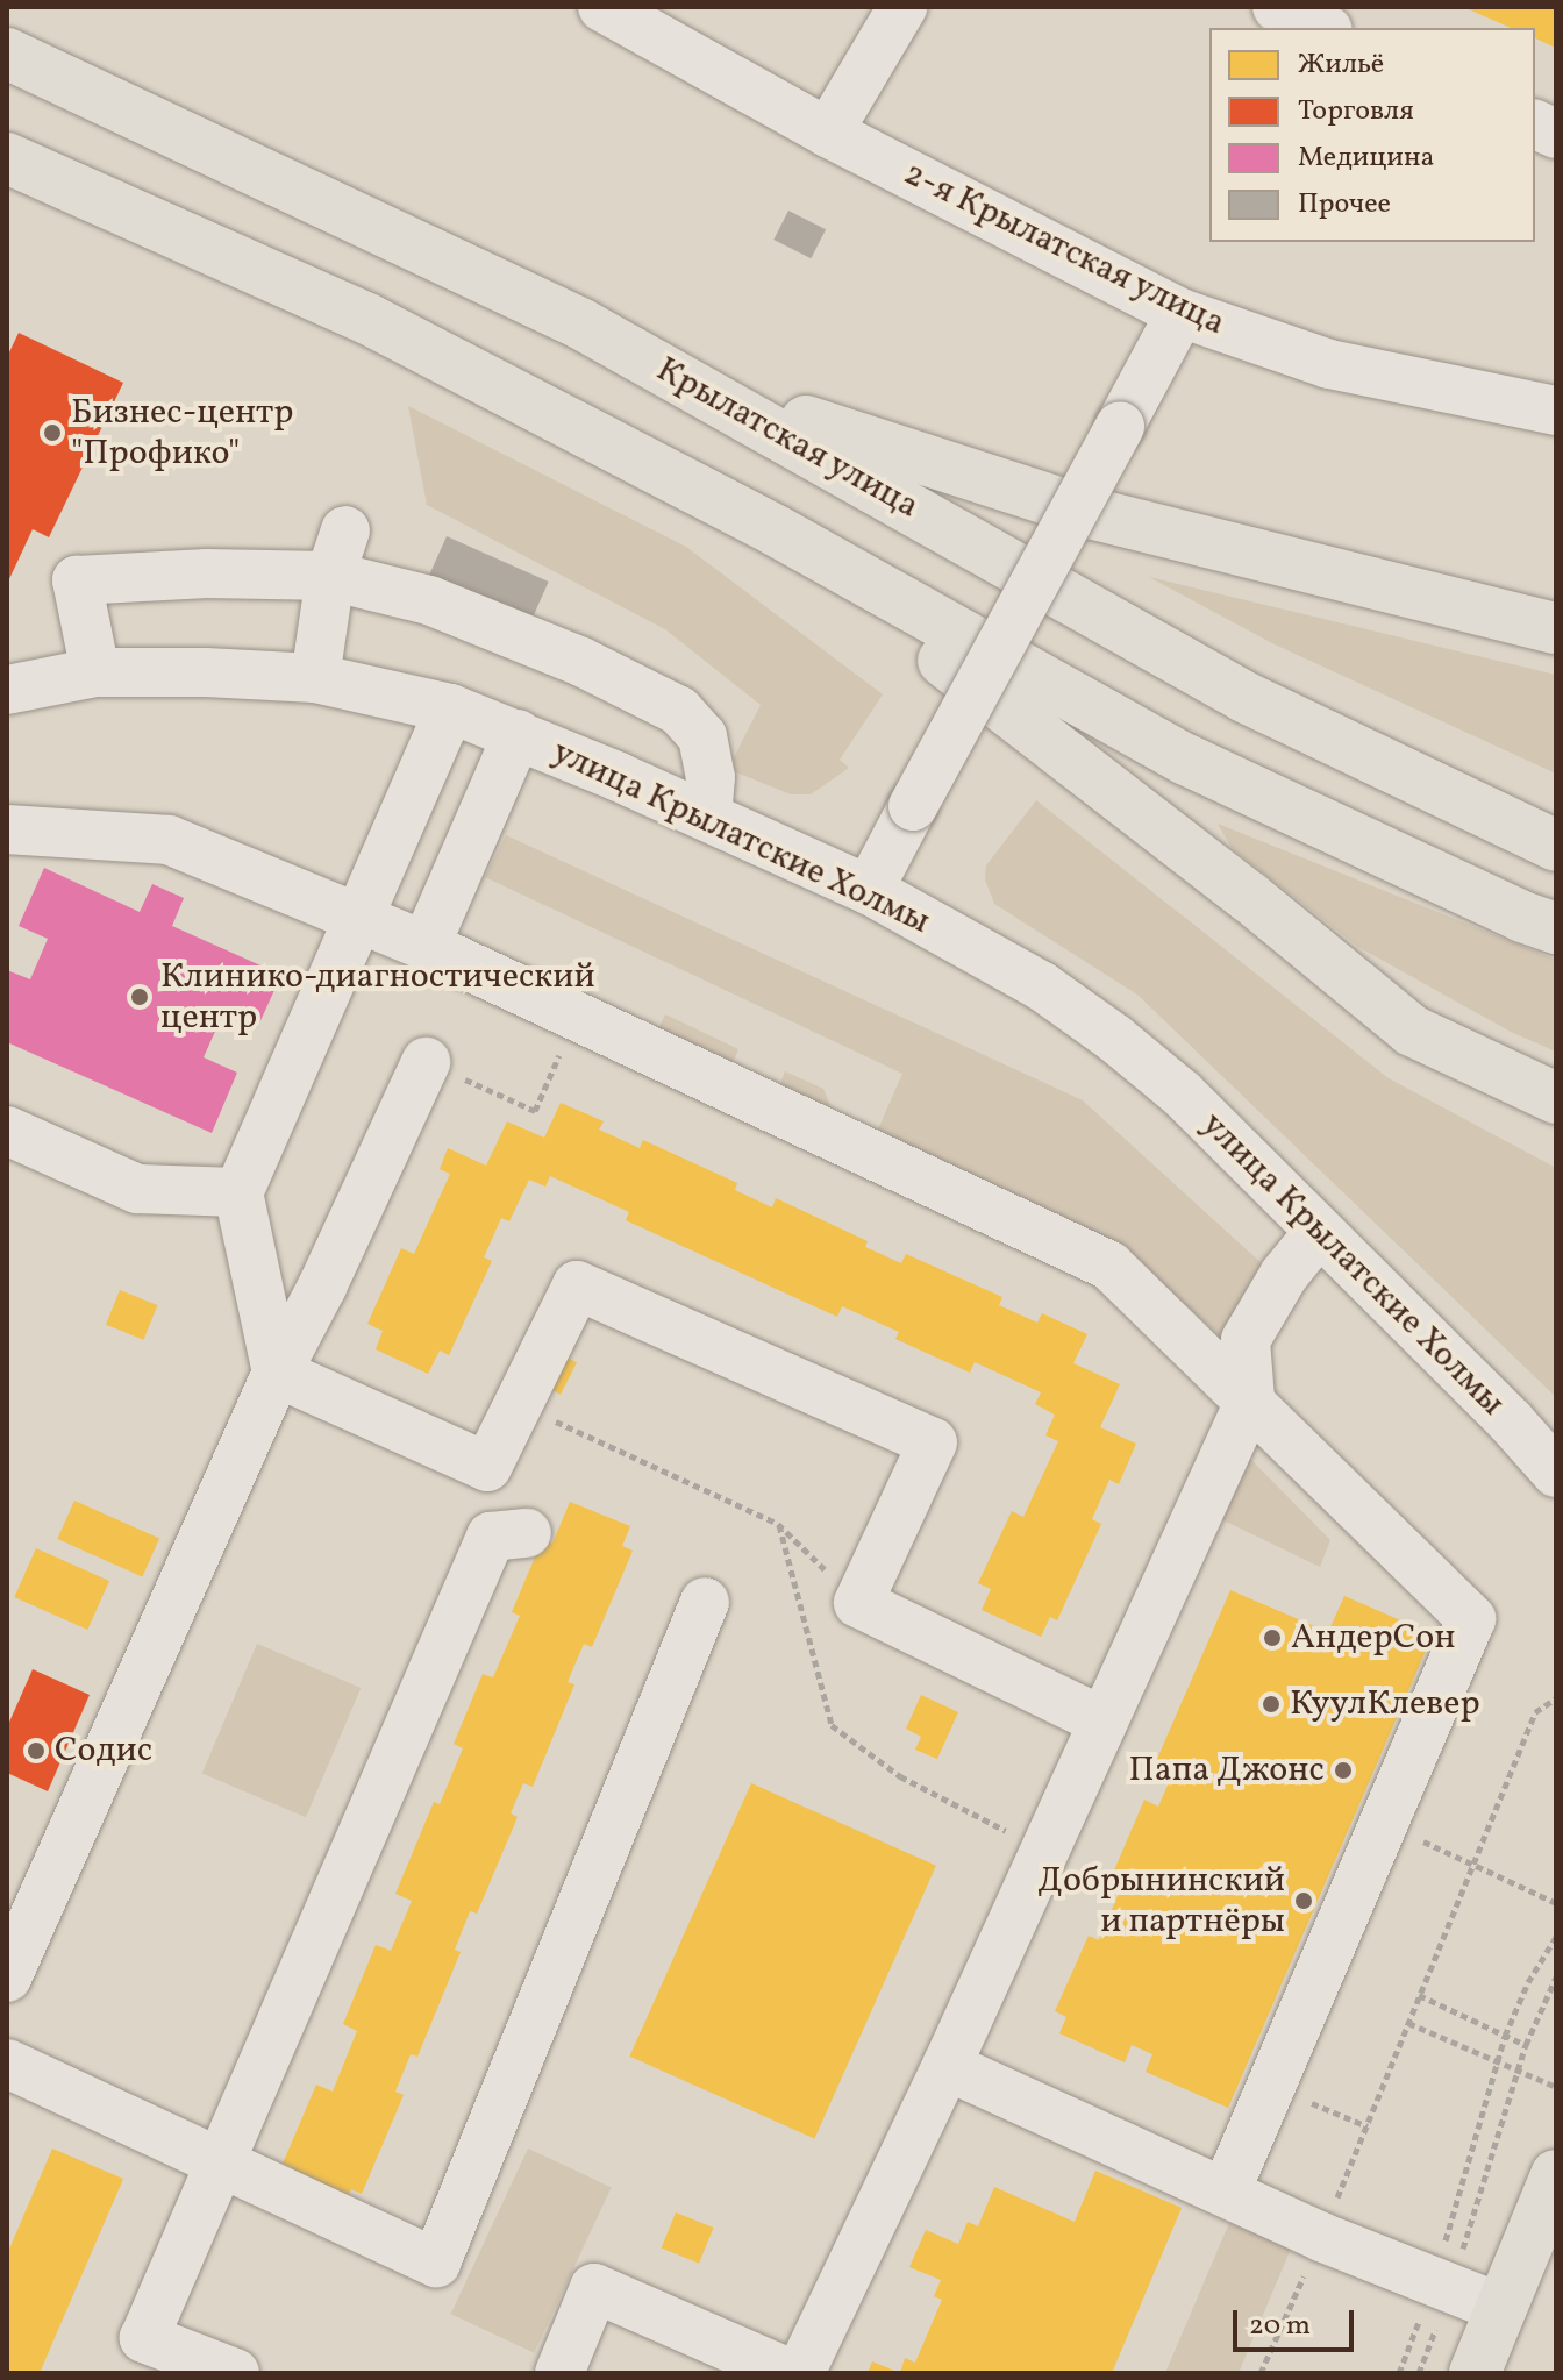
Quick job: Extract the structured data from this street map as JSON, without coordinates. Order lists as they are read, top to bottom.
{
  "streets": {
    "main road": ["Крылатская улица"],
    "street": ["2-я Крылатская улица", "улица Крылатские Холмы"]
  },
  "places": [
    "Бизнес-центр \"Профико\"",
    "Клинико-диагностический центр",
    "АндерСон",
    "КуулКлевер",
    "Содис",
    "Папа Джонс",
    "Добрынинский и партнёры"
  ],
  "legend": [
    "Жильё",
    "Торговля",
    "Медицина",
    "Прочее"
  ],
  "scale_bar": "20 m"
}
